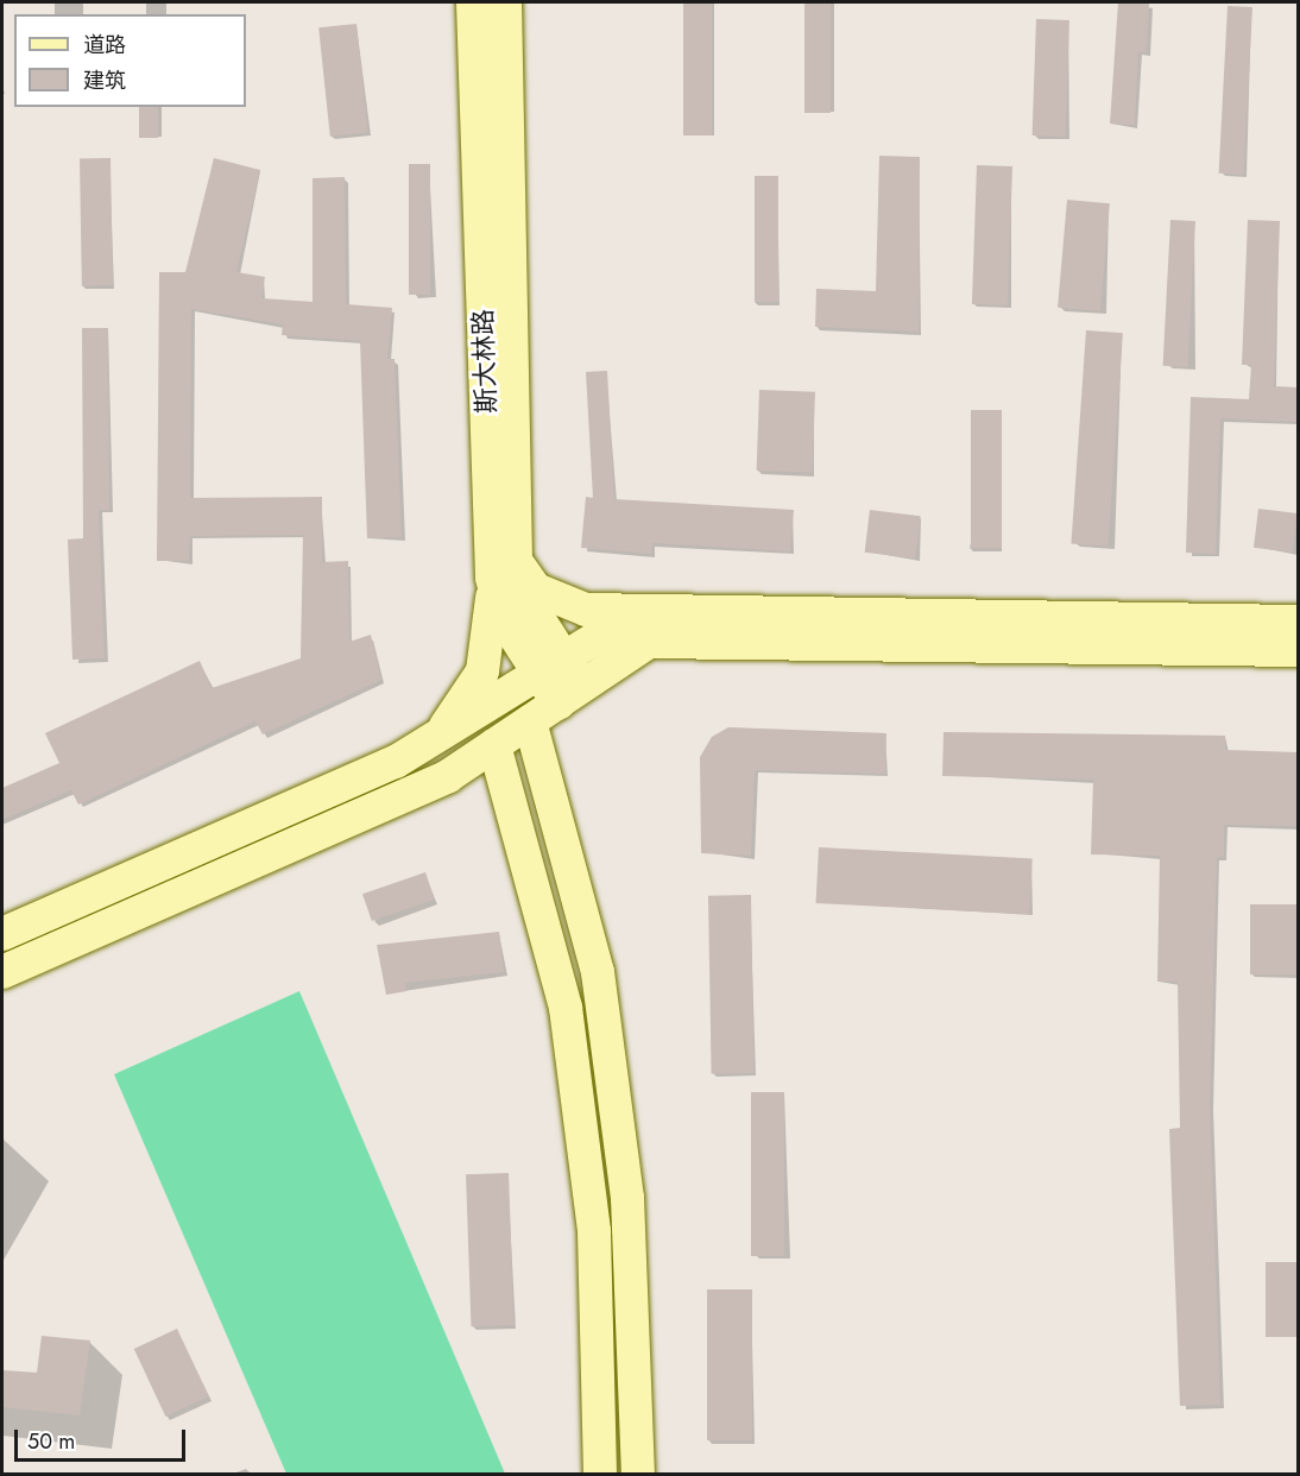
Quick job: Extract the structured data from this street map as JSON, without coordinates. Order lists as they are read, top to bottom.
{
  "streets": {
    "main road": ["斯大林路"]
  },
  "legend": ["道路", "建筑"],
  "scale_bar": "50 m"
}
